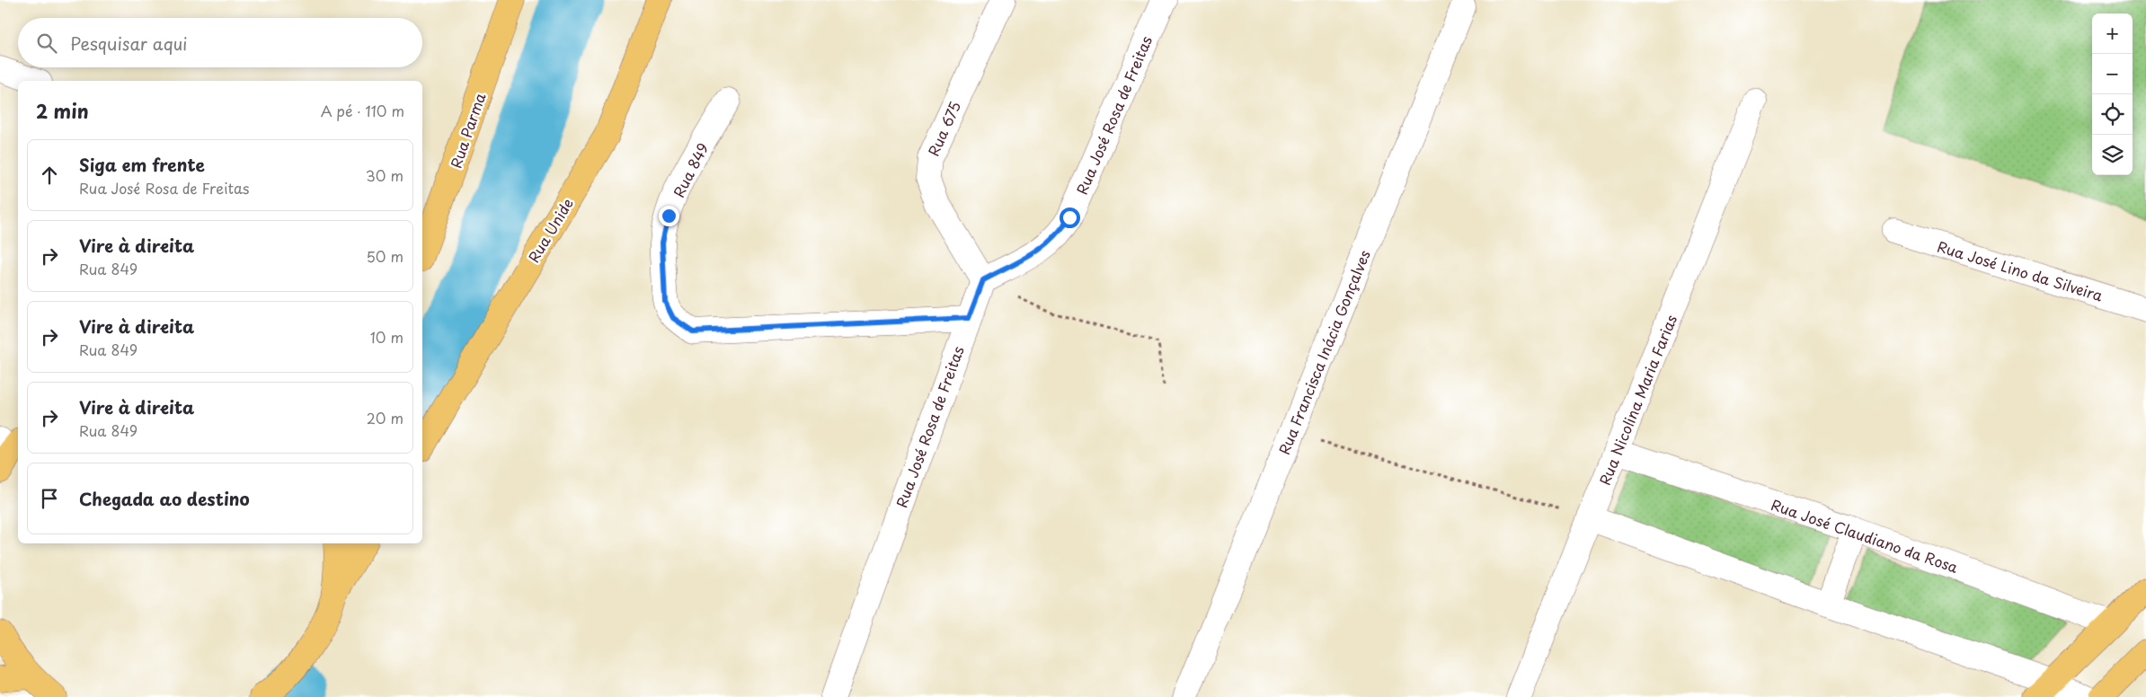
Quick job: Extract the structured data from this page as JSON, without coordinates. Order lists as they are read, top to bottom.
{
  "streets": {
    "main road": ["Rua Parma", "Rua Unide"],
    "street": [
      "Rua José Rosa de Freitas",
      "Rua 675",
      "Rua 849",
      "Rua José Lino da Silveira",
      "Rua Francisca Inácia Gonçalves",
      "Rua Nicolina Maria Farias",
      "Rua José Claudiano da Rosa"
    ]
  },
  "crossings": [
    ["Rua José Rosa de Freitas", "Rua 675"],
    ["Rua José Rosa de Freitas", "Rua 849"],
    ["Rua Nicolina Maria Farias", "Rua José Claudiano da Rosa"]
  ],
  "page": {
    "map_buttons": ["+", "−"],
    "search": "Pesquisar aqui",
    "heading": ["2 min", "A pé · 110 m"],
    "list": [
      ["Siga em frente", "Rua José Rosa de Freitas", "30 m"],
      ["Vire à direita", "Rua 849", "50 m"],
      ["Vire à direita", "Rua 849", "10 m"],
      ["Vire à direita", "Rua 849", "20 m"],
      "Chegada ao destino"
    ]
  }
}
